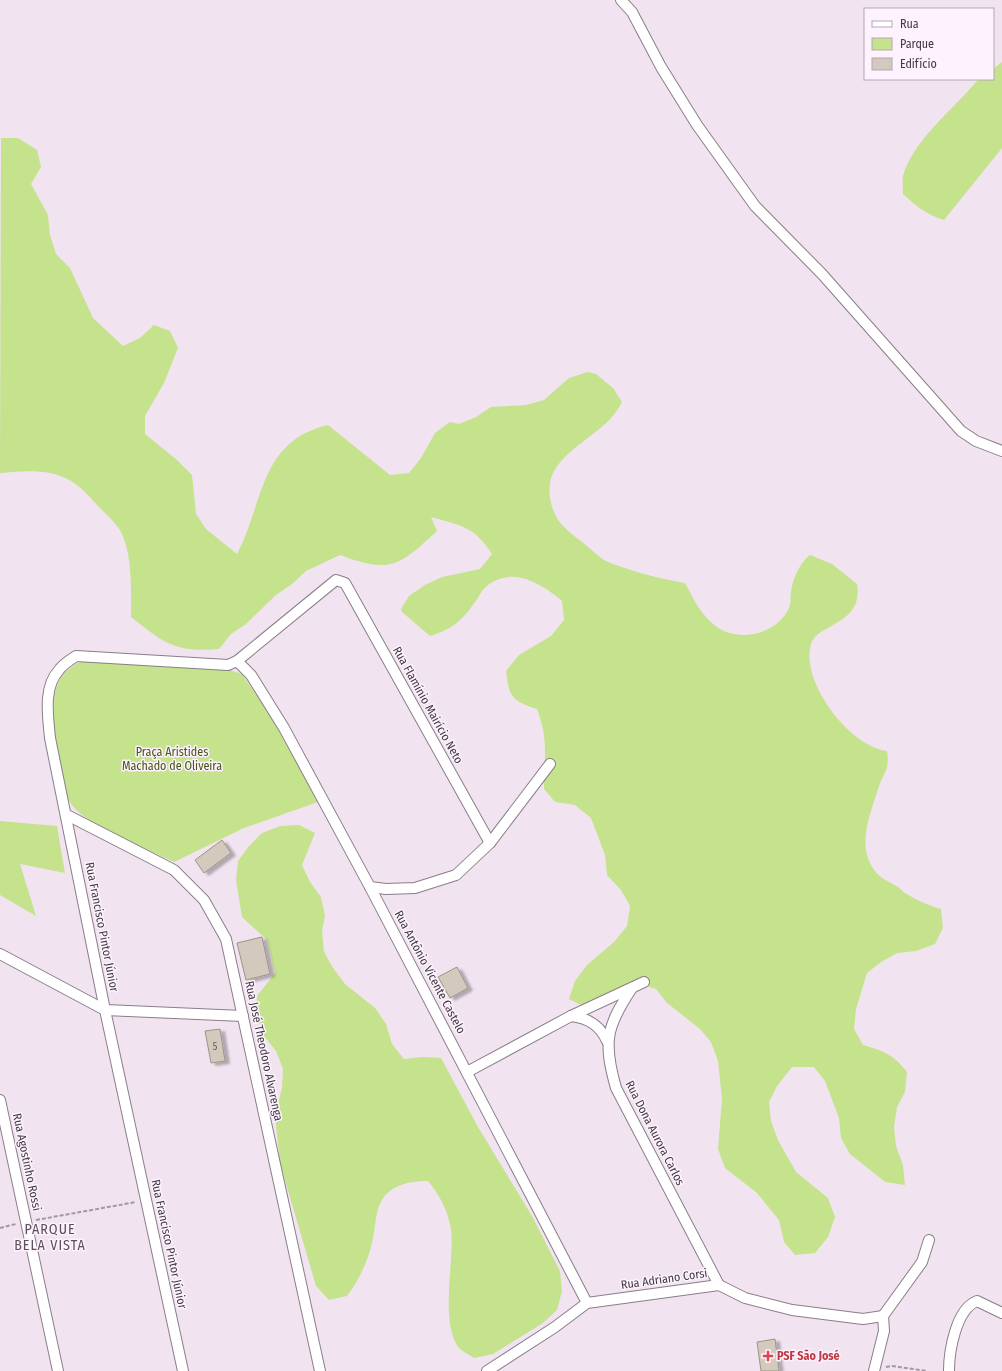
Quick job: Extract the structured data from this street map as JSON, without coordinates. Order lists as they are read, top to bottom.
{
  "streets": {
    "street": [
      "Rua Flamínio Mairício Neto",
      "Rua Francisco Pintor Júnior",
      "Rua Antônio Vicente Castelo",
      "Rua José Theodoro Alvarenga",
      "Rua Dona Aurora Carlos",
      "Rua Agostinho Rossi",
      "Rua Adriano Corsi"
    ]
  },
  "crossings": [
    ["Rua Flamínio Mairício Neto", "Rua Francisco Pintor Júnior"],
    ["Rua Flamínio Mairício Neto", "Rua Antônio Vicente Castelo"],
    ["Rua Francisco Pintor Júnior", "Rua Antônio Vicente Castelo"],
    ["Rua Francisco Pintor Júnior", "Rua José Theodoro Alvarenga"],
    ["Rua Antônio Vicente Castelo", "Rua Adriano Corsi"],
    ["Rua Dona Aurora Carlos", "Rua Adriano Corsi"]
  ],
  "districts": ["PARQUE BELA VISTA"],
  "parks": ["Praça Aristides Machado de Oliveira"],
  "places": {
    "health": ["PSF São José"]
  },
  "house_numbers": ["5"],
  "legend": ["Rua", "Parque", "Edifício"]
}
